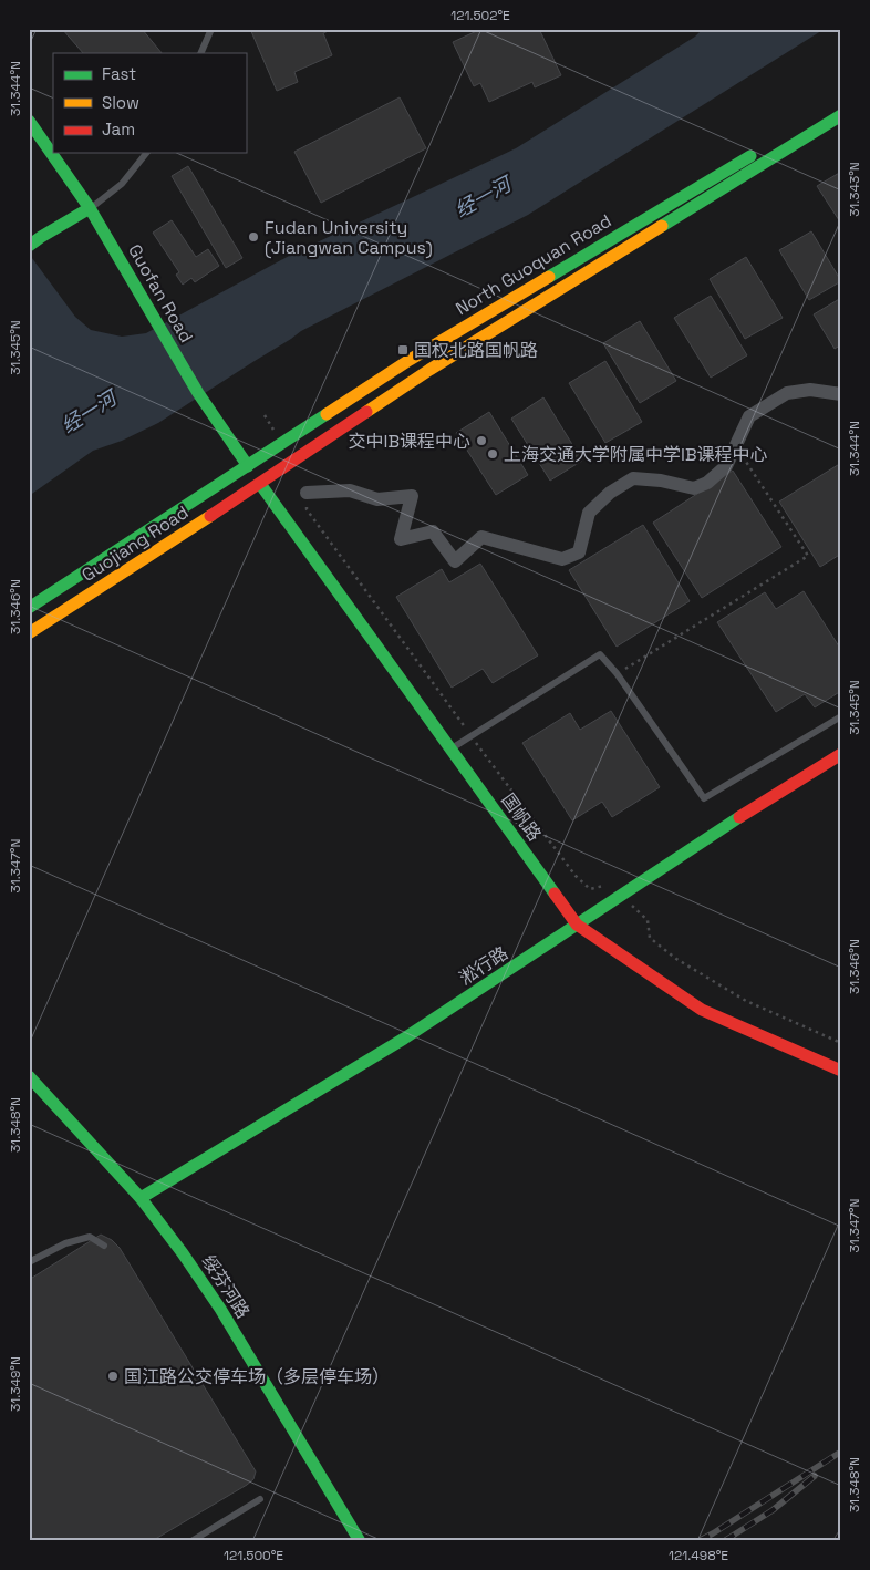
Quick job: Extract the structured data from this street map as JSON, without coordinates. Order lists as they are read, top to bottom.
{
  "streets": {
    "street": [
      "North Guoquan Road",
      "Guofan Road",
      "Guojiang Road",
      "国帆路",
      "淞行路",
      "绥芬河路"
    ]
  },
  "crossings": [
    ["North Guoquan Road", "Guofan Road"],
    ["North Guoquan Road", "Guojiang Road"],
    ["North Guoquan Road", "国帆路"],
    ["Guofan Road", "Guojiang Road"],
    ["Guofan Road", "国帆路"],
    ["Guojiang Road", "国帆路"],
    ["国帆路", "淞行路"],
    ["淞行路", "绥芬河路"]
  ],
  "water": ["经一河"],
  "places": {
    "other": [
      "Fudan University (Jiangwan Campus)",
      "交中IB课程中心",
      "上海交通大学附属中学IB课程中心",
      "国江路公交停车场（多层停车场）"
    ],
    "transit": ["国权北路国帆路"]
  },
  "legend": ["Fast", "Slow", "Jam"],
  "coordinates": [
    "121.502°E",
    "31.344°N",
    "31.343°N",
    "31.345°N",
    "31.346°N",
    "31.347°N",
    "31.348°N",
    "31.349°N",
    "121.500°E",
    "121.498°E"
  ]
}
